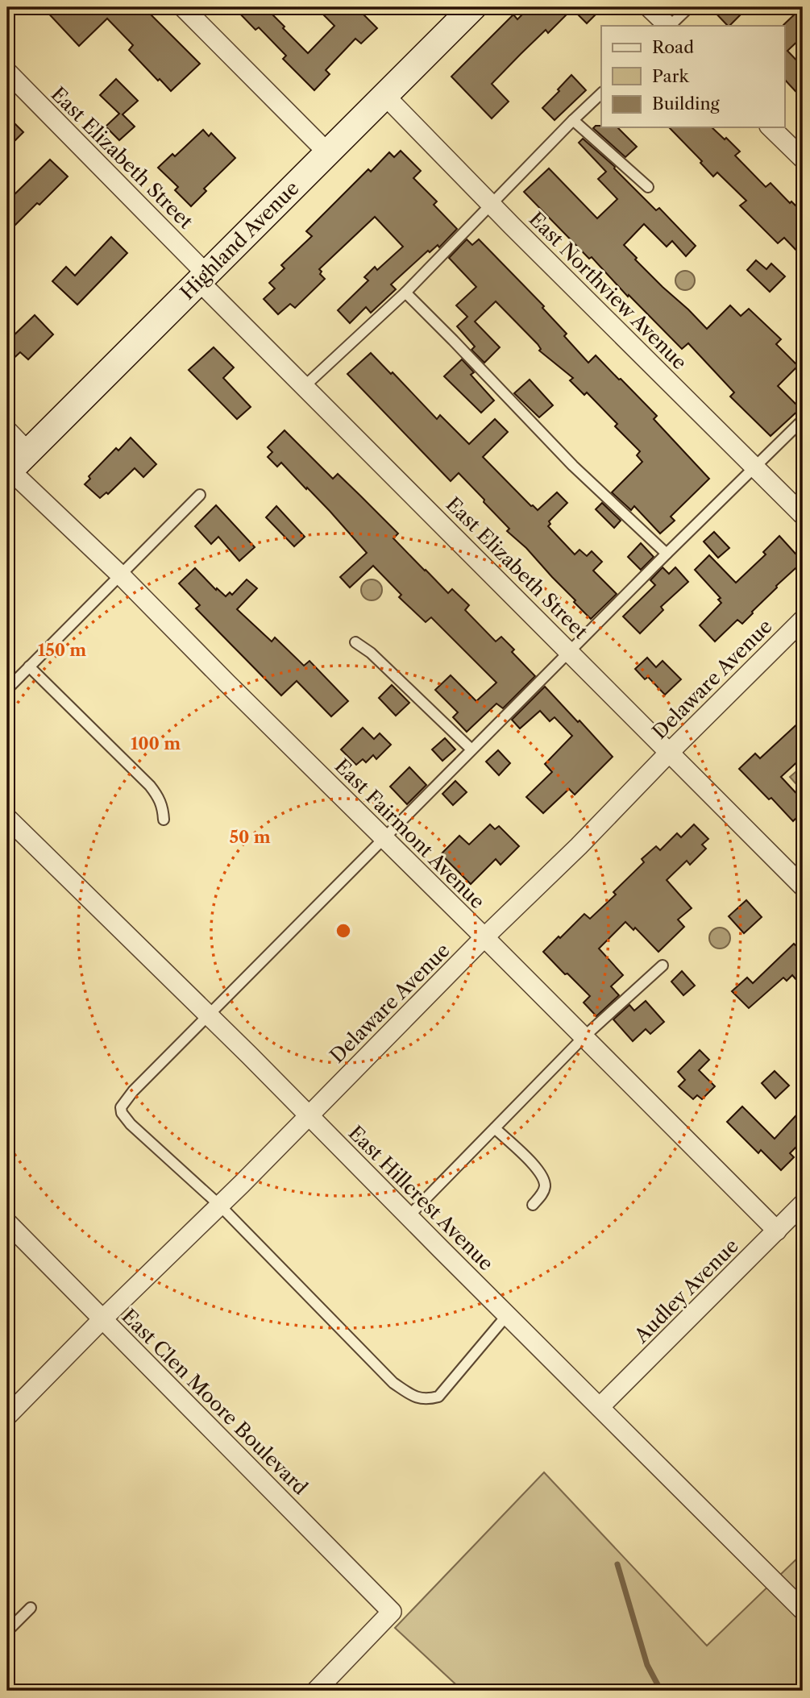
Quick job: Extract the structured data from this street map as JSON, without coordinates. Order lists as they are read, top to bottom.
{
  "streets": {
    "main road": ["Highland Avenue"],
    "street": [
      "East Elizabeth Street",
      "East Northview Avenue",
      "Delaware Avenue",
      "East Fairmont Avenue",
      "East Hillcrest Avenue",
      "Audley Avenue",
      "East Clen Moore Boulevard"
    ]
  },
  "crossings": [
    ["East Elizabeth Street", "Highland Avenue"],
    ["East Elizabeth Street", "Delaware Avenue"],
    ["Highland Avenue", "East Northview Avenue"],
    ["Highland Avenue", "East Fairmont Avenue"],
    ["Delaware Avenue", "East Fairmont Avenue"],
    ["Delaware Avenue", "East Hillcrest Avenue"],
    ["Delaware Avenue", "East Clen Moore Boulevard"],
    ["East Fairmont Avenue", "Audley Avenue"],
    ["East Hillcrest Avenue", "Audley Avenue"]
  ],
  "legend": ["Road", "Park", "Building"],
  "rings": ["150 m", "100 m", "50 m"]
}
